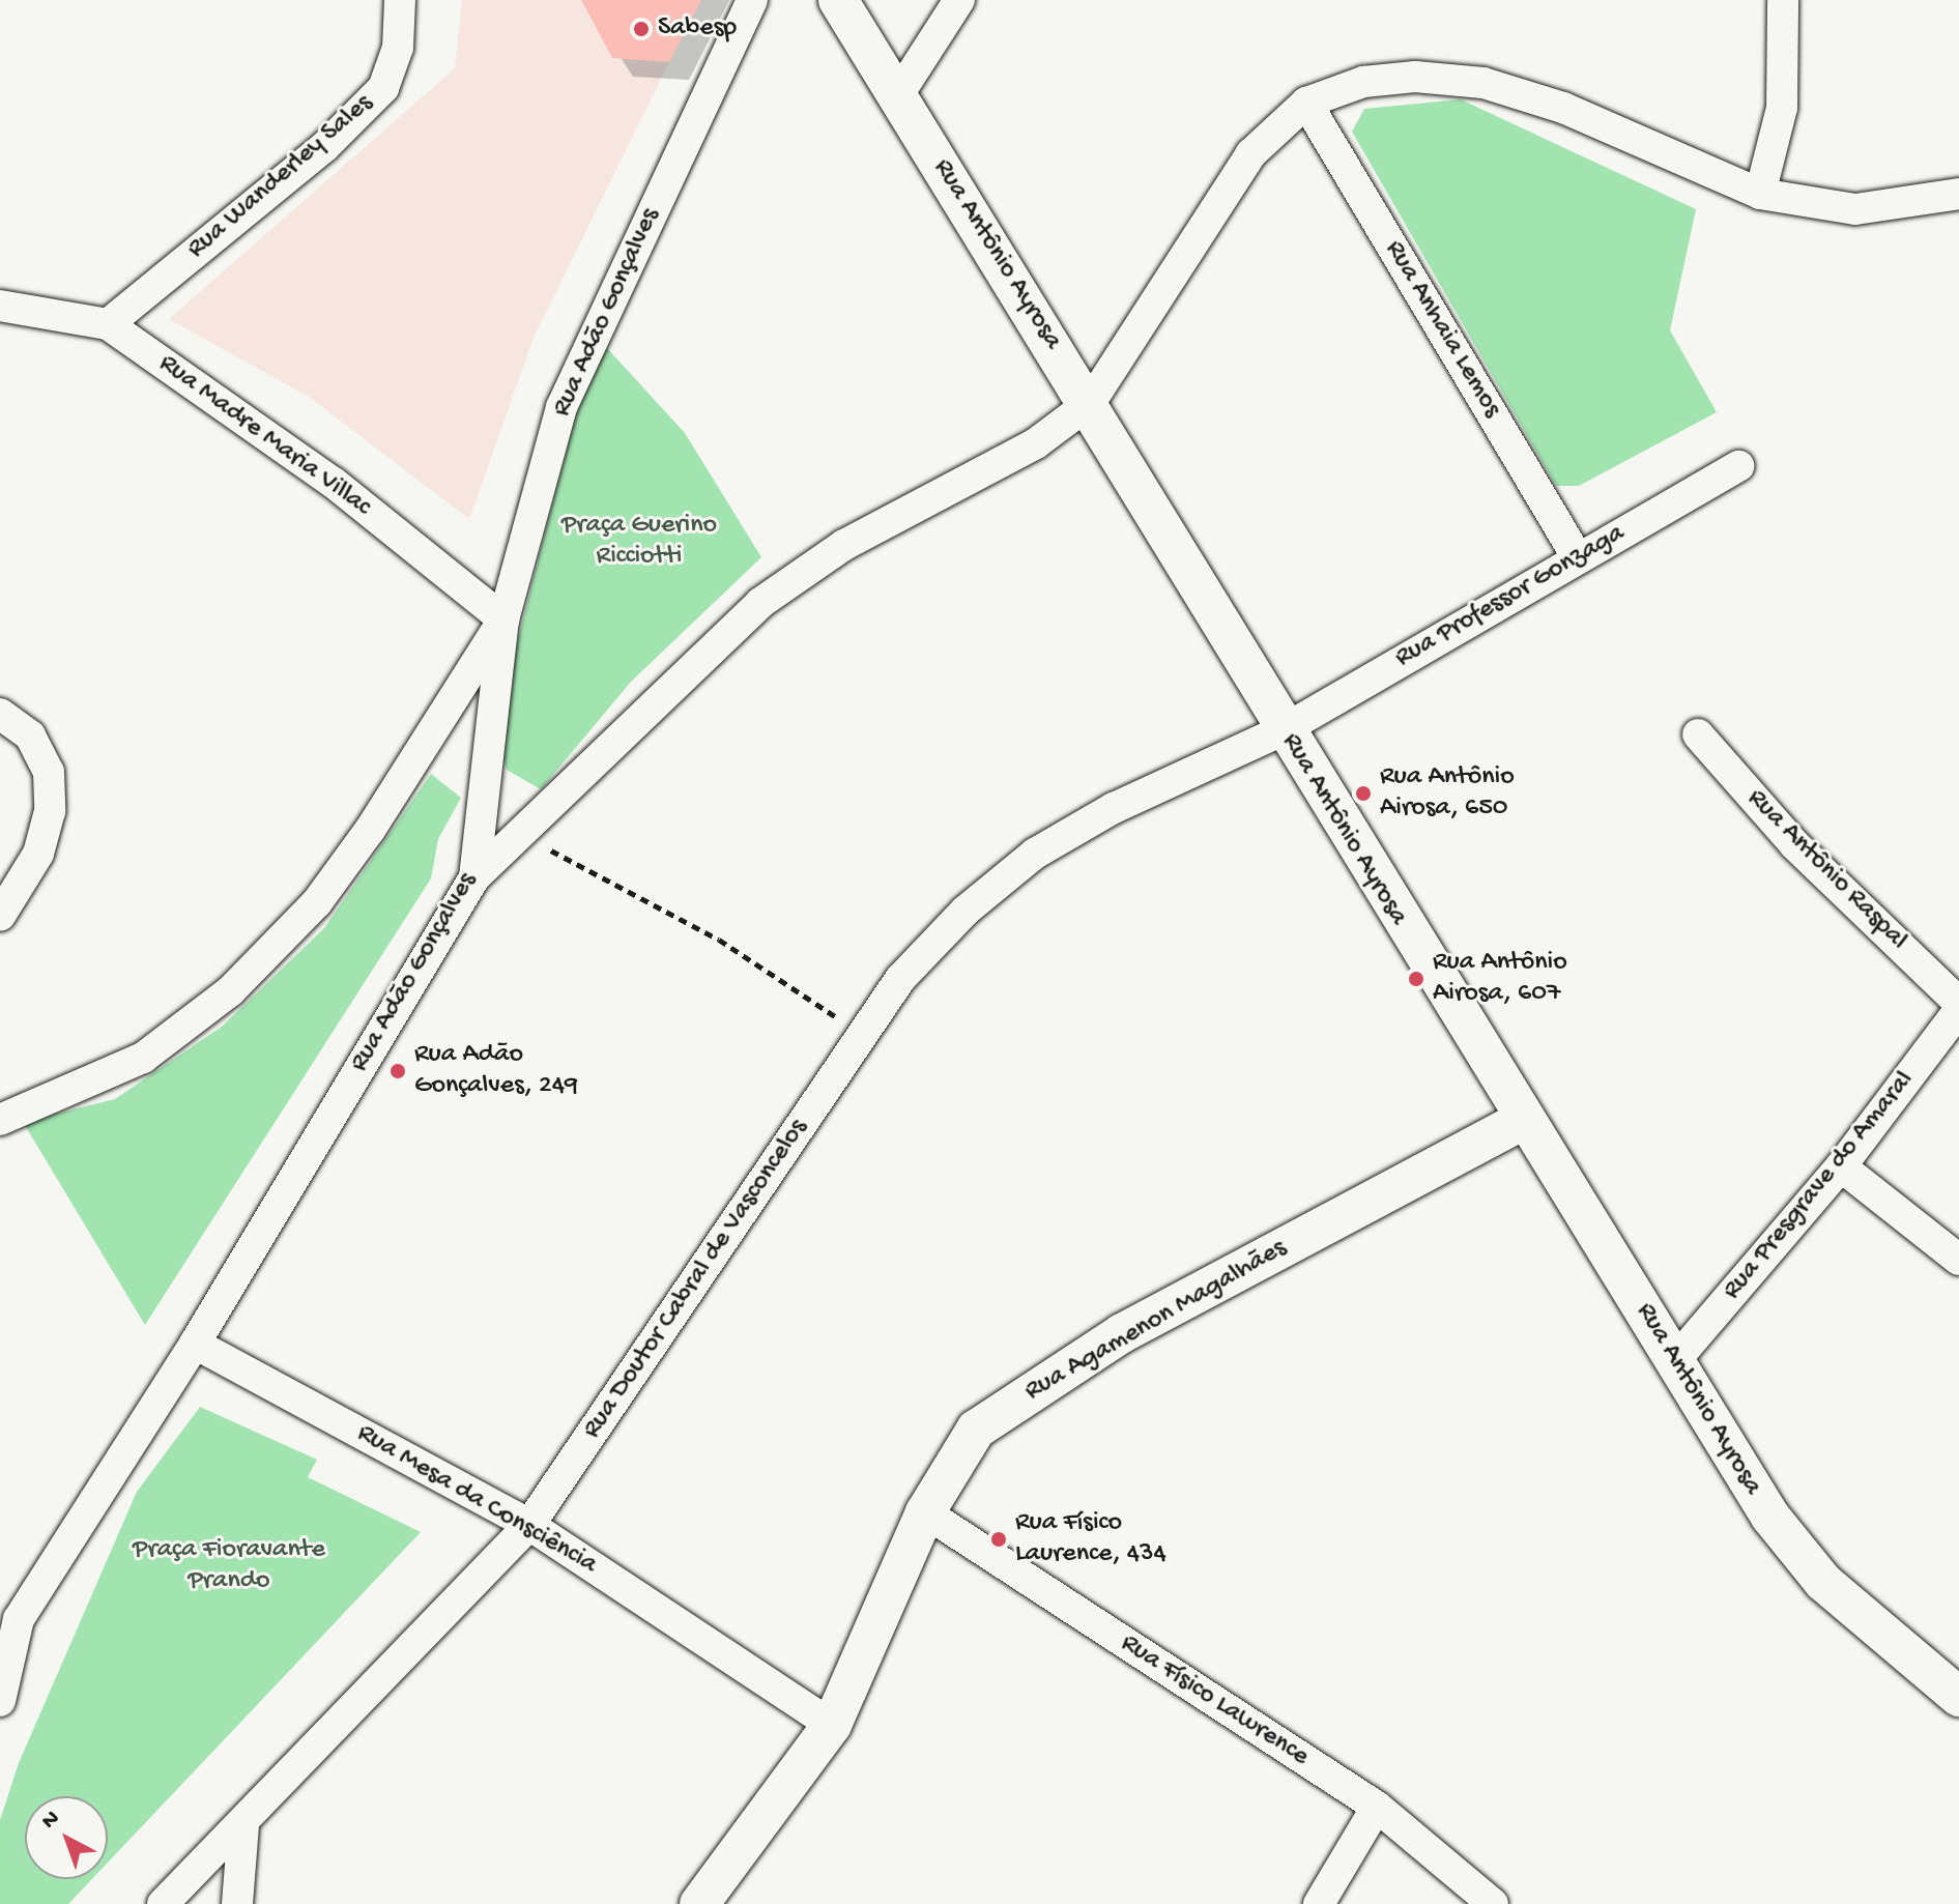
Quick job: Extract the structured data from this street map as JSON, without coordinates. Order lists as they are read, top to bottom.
{
  "streets": {
    "street": [
      "Rua Wanderley Sales",
      "Rua Antônio Ayrosa",
      "Rua Adão Gonçalves",
      "Rua Anhaia Lemos",
      "Rua Madre Maria Villac",
      "Rua Professor Gonzaga",
      "Rua Antônio Raspal",
      "Rua Presgrave do Amaral",
      "Rua Doutor Cabral de Vasconcelos",
      "Rua Agamenon Magalhães",
      "Rua Mesa da Consciência",
      "Rua Físico Lawrence"
    ]
  },
  "crossings": [
    ["Rua Wanderley Sales", "Rua Madre Maria Villac"],
    ["Rua Antônio Ayrosa", "Rua Professor Gonzaga"],
    ["Rua Antônio Ayrosa", "Rua Presgrave do Amaral"],
    ["Rua Antônio Ayrosa", "Rua Doutor Cabral de Vasconcelos"],
    ["Rua Antônio Ayrosa", "Rua Agamenon Magalhães"],
    ["Rua Adão Gonçalves", "Rua Madre Maria Villac"],
    ["Rua Adão Gonçalves", "Rua Mesa da Consciência"],
    ["Rua Anhaia Lemos", "Rua Professor Gonzaga"],
    ["Rua Professor Gonzaga", "Rua Doutor Cabral de Vasconcelos"],
    ["Rua Doutor Cabral de Vasconcelos", "Rua Mesa da Consciência"],
    ["Rua Agamenon Magalhães", "Rua Mesa da Consciência"],
    ["Rua Agamenon Magalhães", "Rua Físico Lawrence"]
  ],
  "parks": ["Praça Guerino Ricciotti", "Praça Fioravante Prando"],
  "places": [
    "Sabesp",
    "Rua Antônio Airosa, 650",
    "Rua Antônio Airosa, 607",
    "Rua Adão Gonçalves, 249",
    "Rua Físico Laurence, 434"
  ],
  "north": "top left"
}
